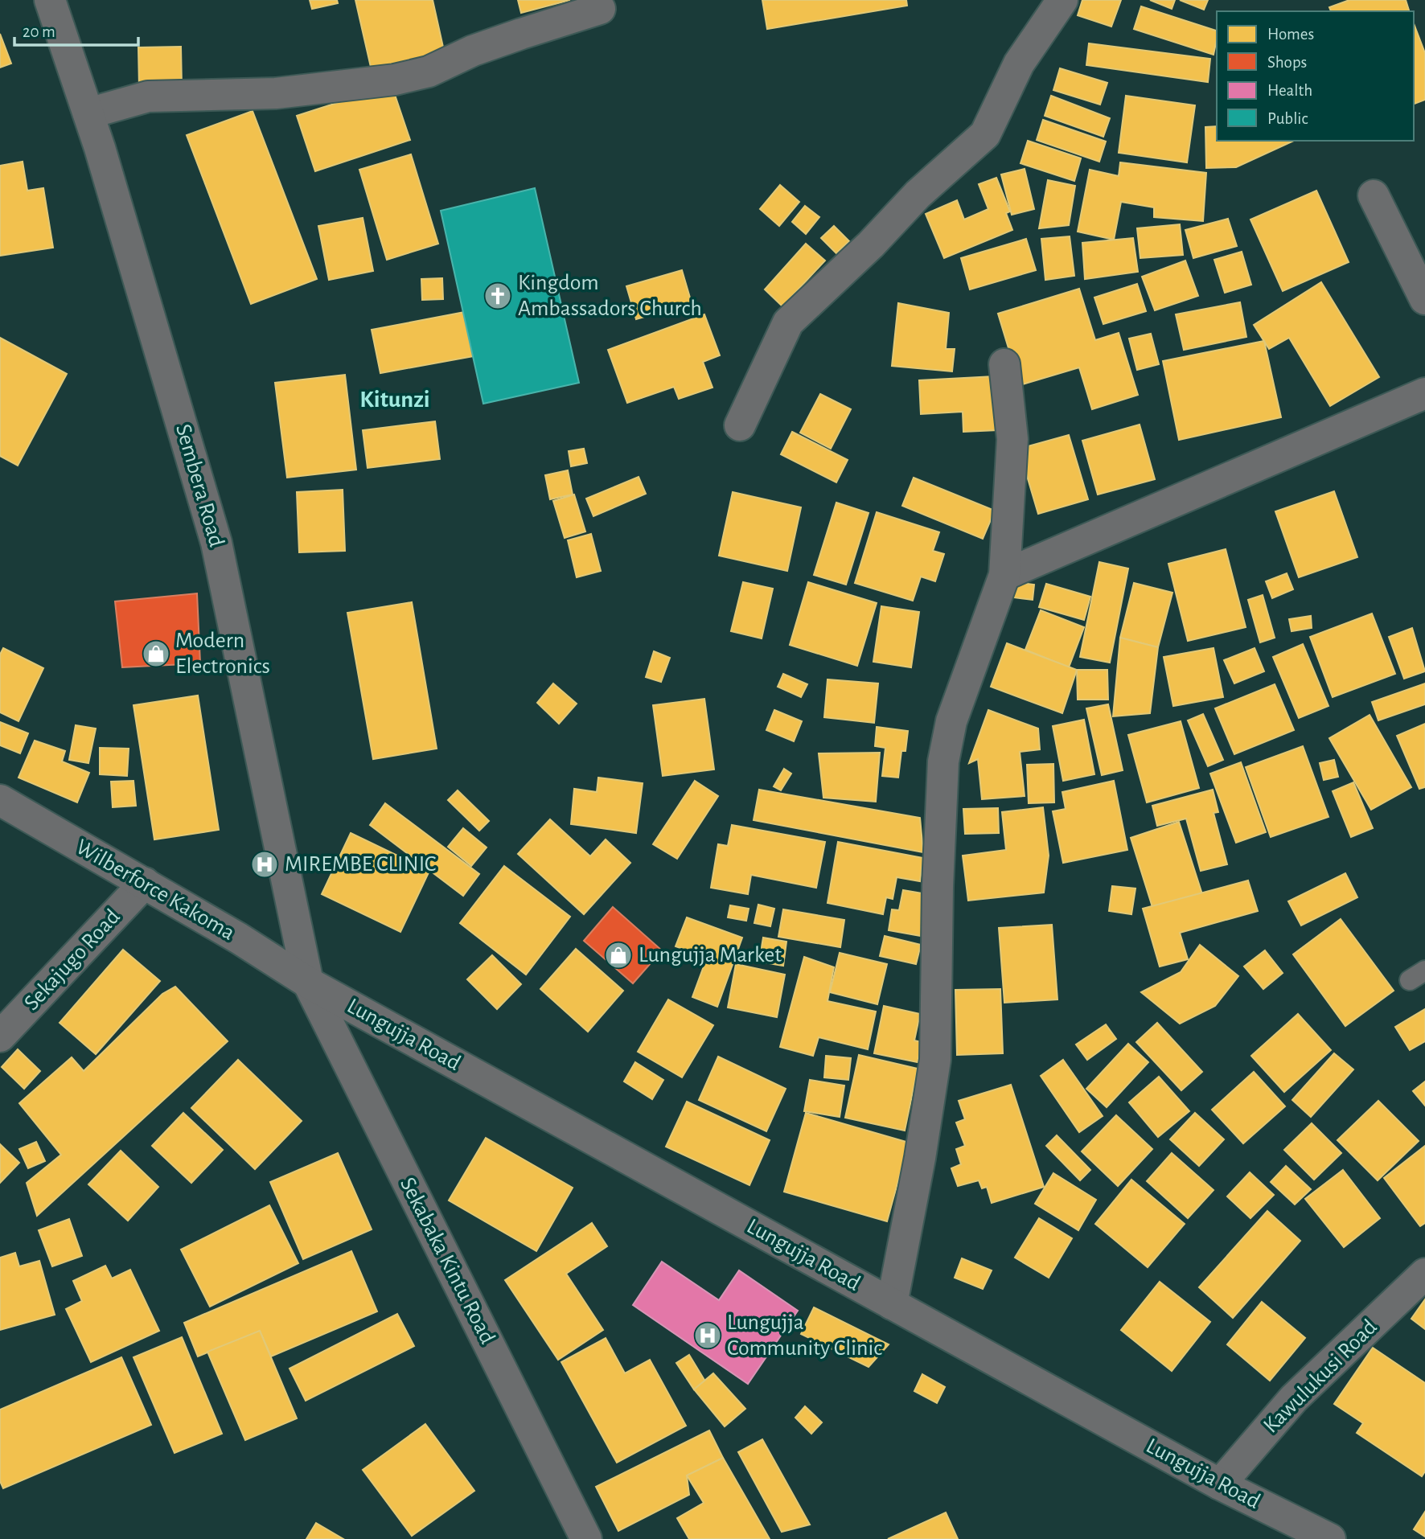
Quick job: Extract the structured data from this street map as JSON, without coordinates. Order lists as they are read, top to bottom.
{
  "streets": {
    "street": [
      "Sembera Road",
      "Wilberforce Kakoma",
      "Sekajugo Road",
      "Lungujja Road",
      "Sekabaka Kintu Road",
      "Kawulukusi Road"
    ]
  },
  "crossings": [
    ["Sembera Road", "Wilberforce Kakoma"],
    ["Sembera Road", "Lungujja Road"],
    ["Sembera Road", "Sekabaka Kintu Road"],
    ["Wilberforce Kakoma", "Sekajugo Road"],
    ["Wilberforce Kakoma", "Lungujja Road"],
    ["Wilberforce Kakoma", "Sekabaka Kintu Road"],
    ["Lungujja Road", "Sekabaka Kintu Road"],
    ["Lungujja Road", "Kawulukusi Road"]
  ],
  "districts": ["Kitunzi"],
  "places": {
    "church": ["Kingdom Ambassadors Church"],
    "shop": ["Modern Electronics", "Lungujja Market"],
    "hospital": ["MIREMBE CLINIC", "Lungujja Community Clinic"]
  },
  "legend": [
    "Homes",
    "Shops",
    "Health",
    "Public"
  ],
  "scale_bar": "20 m"
}
